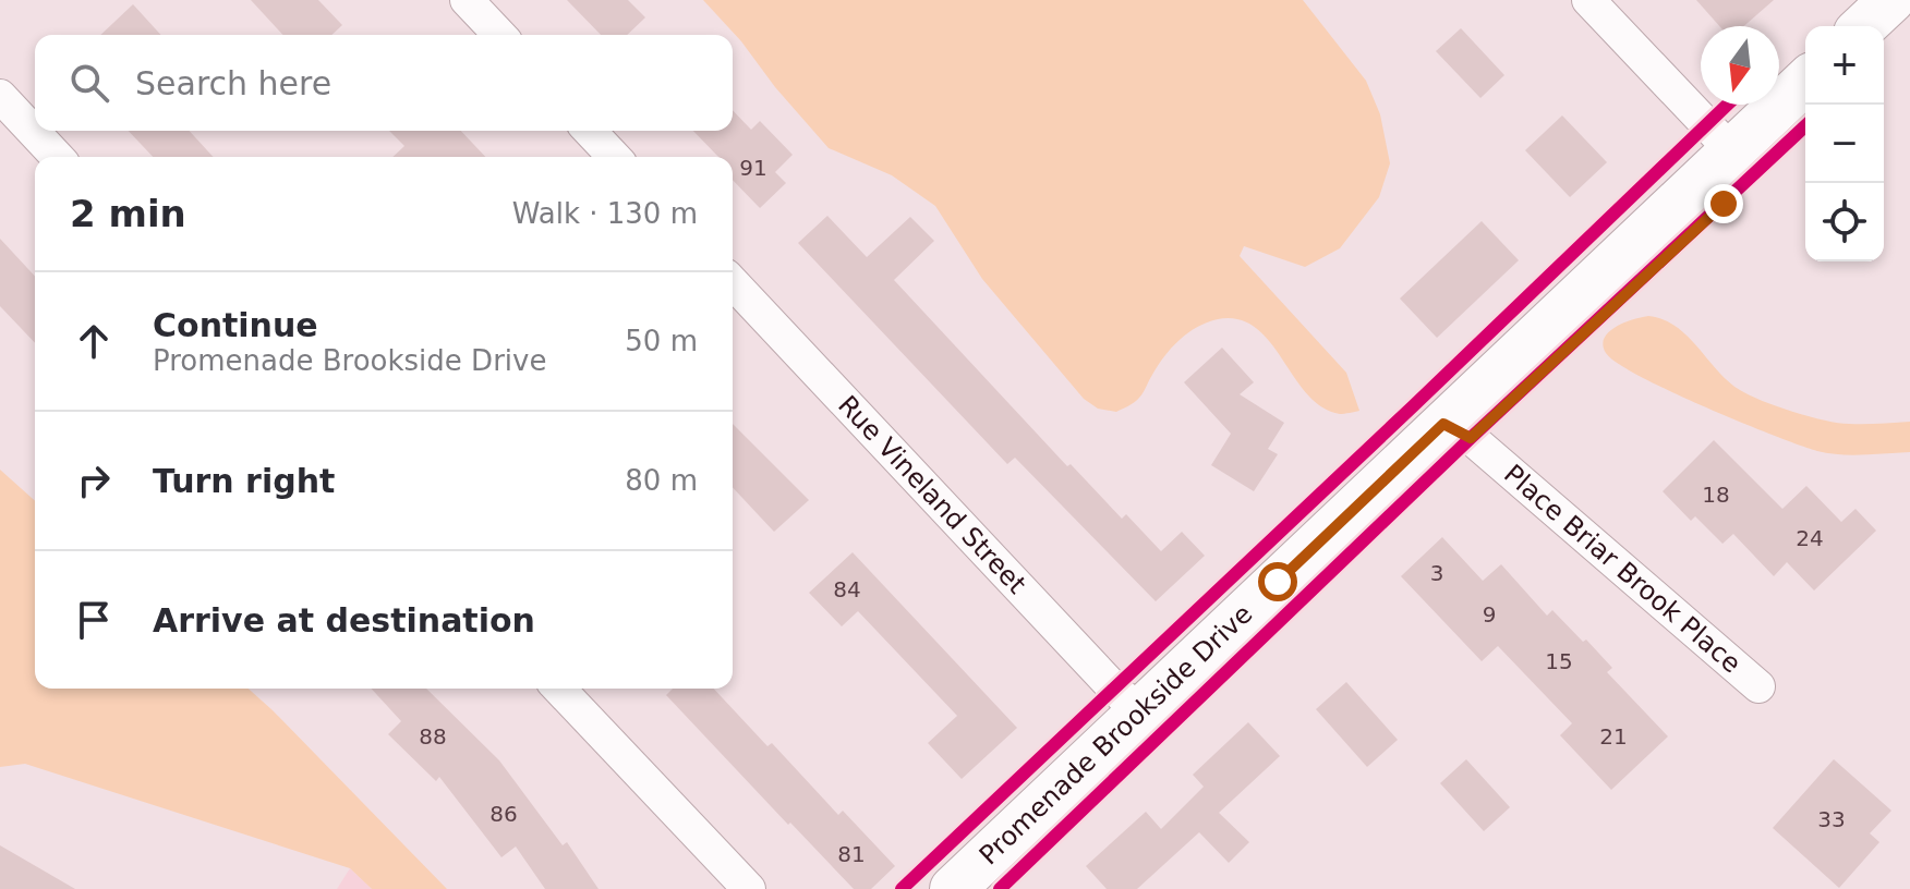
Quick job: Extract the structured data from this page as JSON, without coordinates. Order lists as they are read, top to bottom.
{
  "streets": {
    "street": ["Rue Vineland Street", "Place Briar Brook Place", "Promenade Brookside Drive"]
  },
  "crossings": [
    ["Rue Vineland Street", "Promenade Brookside Drive"],
    ["Place Briar Brook Place", "Promenade Brookside Drive"]
  ],
  "house_numbers": [
    "91",
    "18",
    "24",
    "3",
    "84",
    "9",
    "15",
    "88",
    "21",
    "86",
    "33",
    "81"
  ],
  "north": "bottom",
  "page": {
    "map_buttons": ["+", "−"],
    "search": "Search here",
    "heading": ["2 min", "Walk · 130 m"],
    "list": [
      ["Continue", "Promenade Brookside Drive", "50 m"],
      ["Turn right", "80 m"],
      "Arrive at destination"
    ]
  }
}
